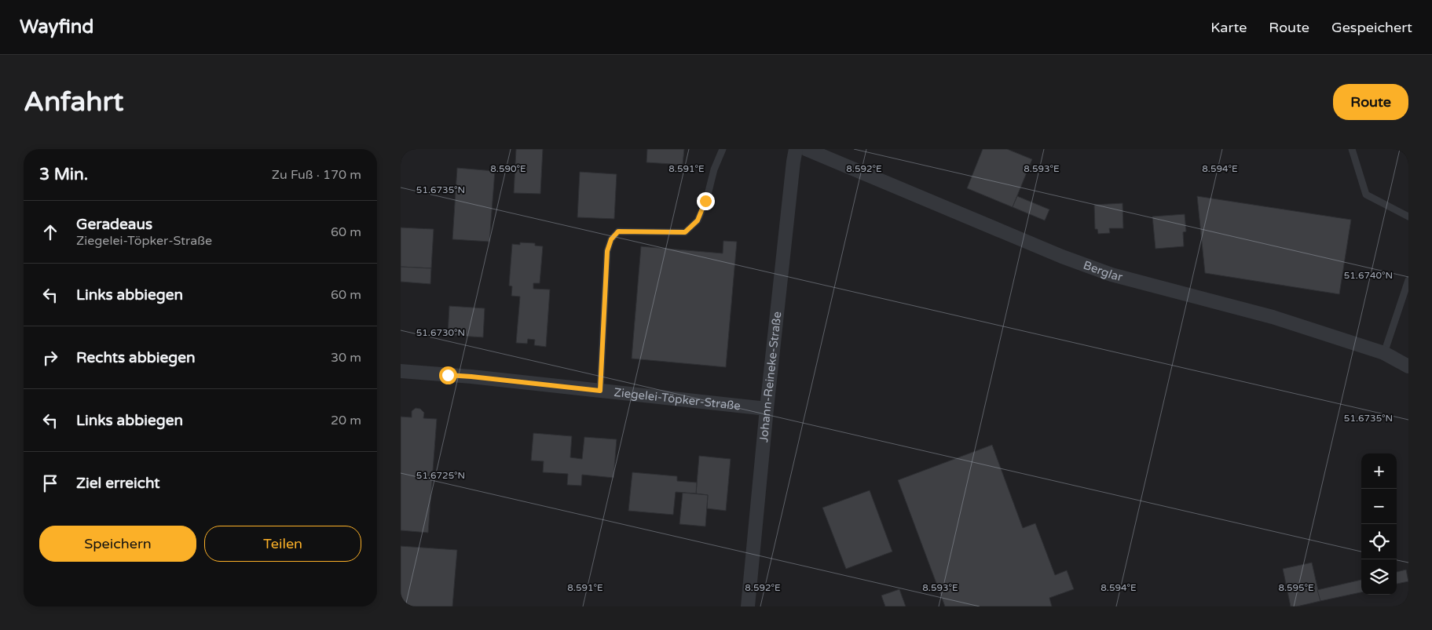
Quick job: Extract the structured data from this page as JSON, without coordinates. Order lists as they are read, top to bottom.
{
  "streets": {
    "street": ["Berglar", "Johann-Reineke-Straße", "Ziegelei-Töpker-Straße"]
  },
  "crossings": [
    ["Johann-Reineke-Straße", "Ziegelei-Töpker-Straße"]
  ],
  "page": {
    "header": "Wayfind",
    "nav": ["Karte", "Route", "Gespeichert"],
    "buttons": [
      "Route",
      ["Speichern", "Teilen"]
    ],
    "title": "Anfahrt",
    "heading": ["3 Min.", "Zu Fuß · 170 m"],
    "list": [
      ["Geradeaus", "Ziegelei-Töpker-Straße", "60 m"],
      ["Links abbiegen", "60 m"],
      ["Rechts abbiegen", "30 m"],
      ["Links abbiegen", "20 m"],
      "Ziel erreicht"
    ],
    "map_buttons": ["+", "−"]
  },
  "coordinates": [
    "8.590°E",
    "8.591°E",
    "8.592°E",
    "8.594°E",
    "8.593°E",
    "51.6735°N",
    "51.6740°N",
    "51.6730°N",
    "51.6725°N",
    "8.595°E"
  ]
}
